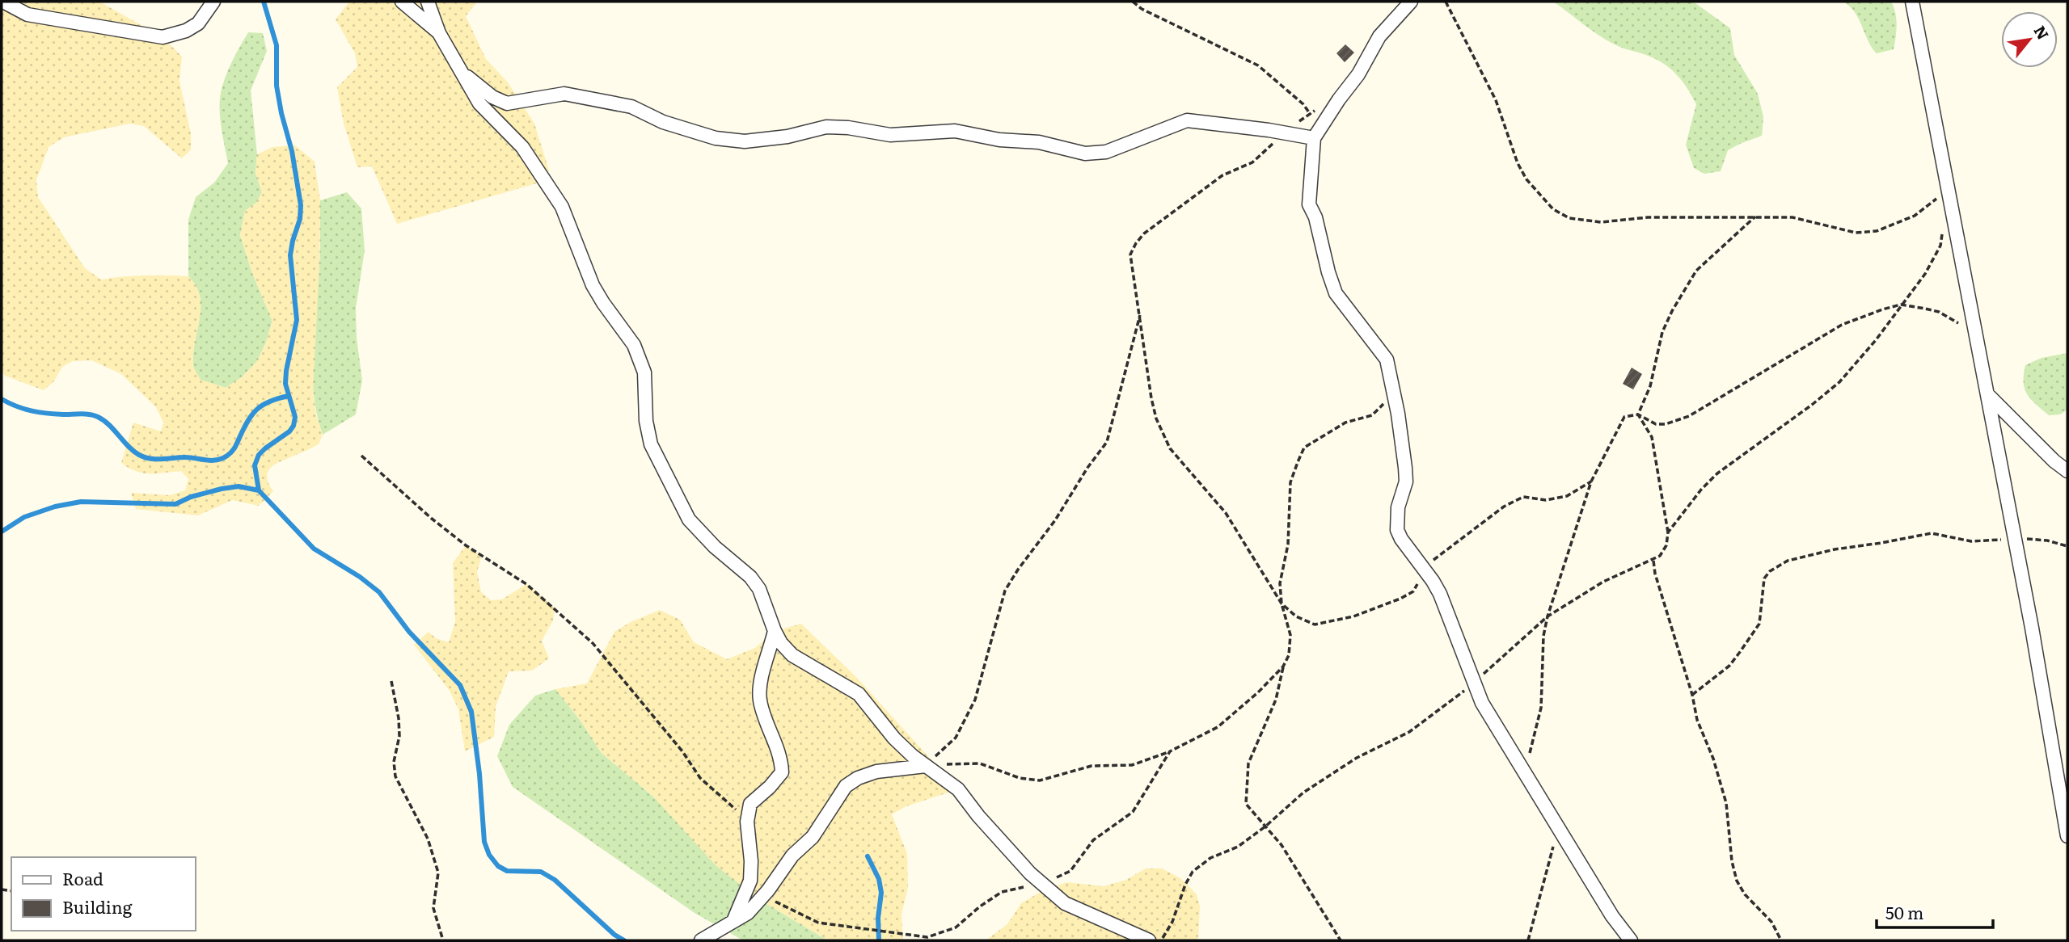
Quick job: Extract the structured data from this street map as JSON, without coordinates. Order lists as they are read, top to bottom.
{
  "legend": ["Road", "Building"],
  "scale_bar": "50 m",
  "north": "top right"
}
